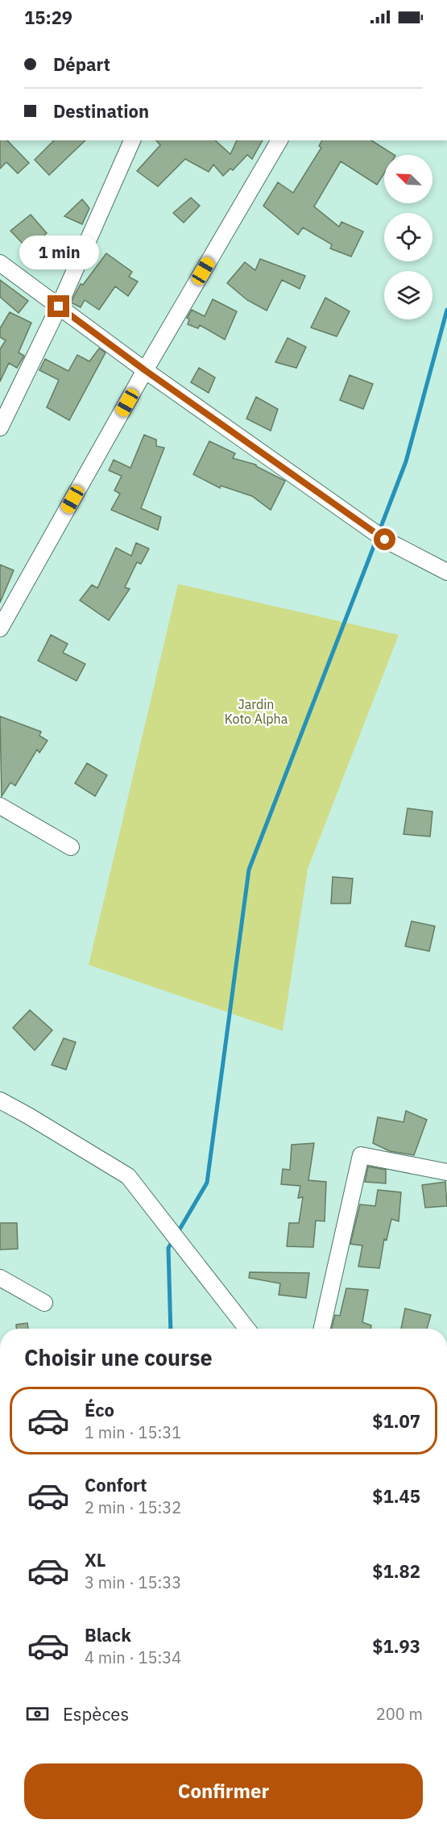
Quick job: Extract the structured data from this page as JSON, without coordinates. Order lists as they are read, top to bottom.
{
  "parks": ["Jardin Koto Alpha"],
  "north": "top left",
  "page": {
    "status": "15:29",
    "banner": ["Départ", "Destination"],
    "bubble": "1 min",
    "heading": "Choisir une course",
    "list": [
      {
        "name": "Éco",
        "note": "1 min · 15:31",
        "value": "$1.07"
      },
      {
        "name": "Confort",
        "note": "2 min · 15:32",
        "value": "$1.45"
      },
      {
        "name": "XL",
        "note": "3 min · 15:33",
        "value": "$1.82"
      },
      {
        "name": "Black",
        "note": "4 min · 15:34",
        "value": "$1.93"
      }
    ],
    "pay": ["Espèces", "200 m"],
    "buttons": "Confirmer"
  }
}
